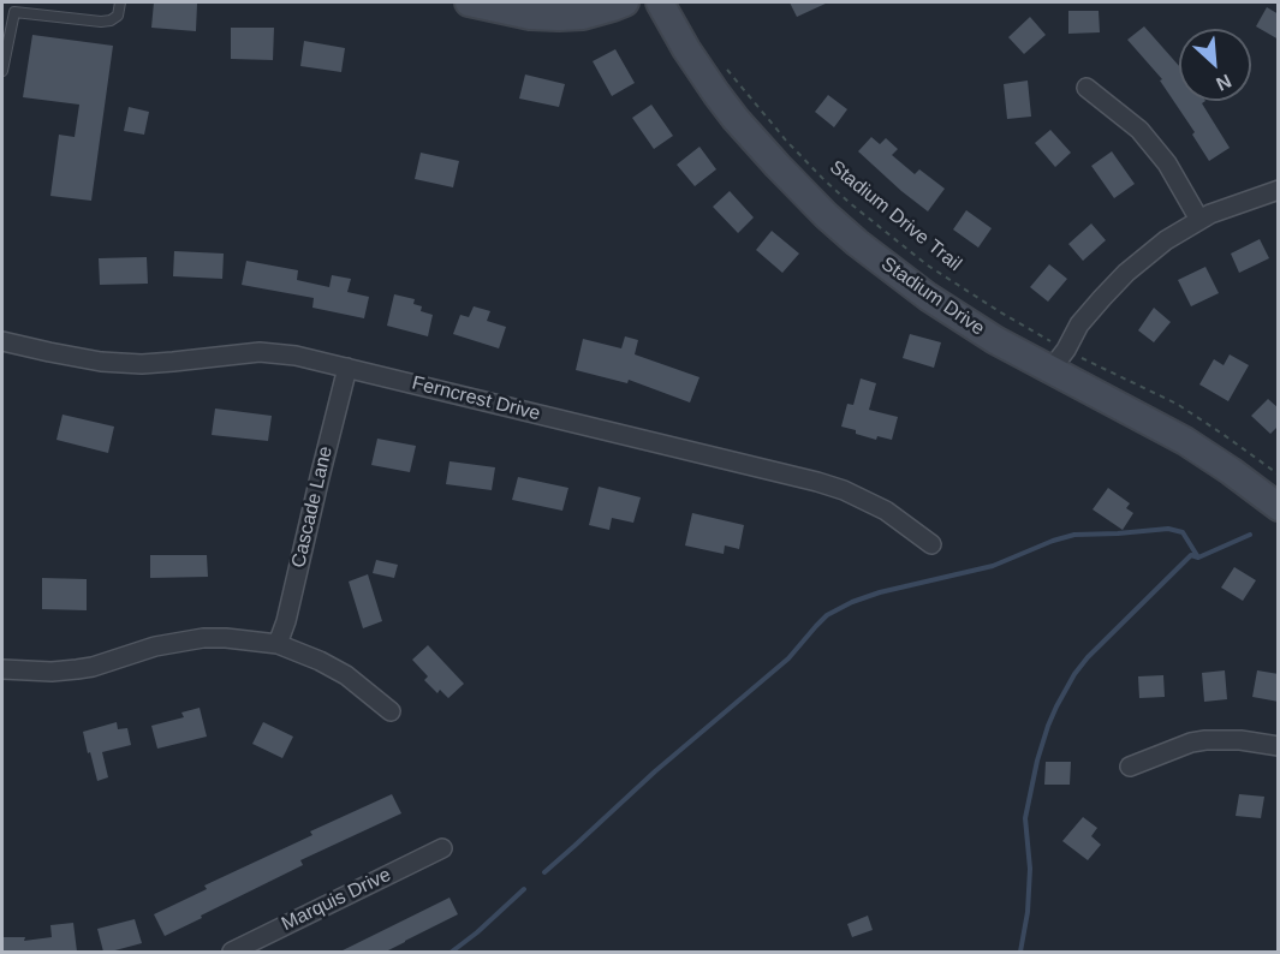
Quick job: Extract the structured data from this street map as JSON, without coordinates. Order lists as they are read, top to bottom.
{
  "streets": {
    "street": [
      "Stadium Drive",
      "Ferncrest Drive",
      "Cascade Lane",
      "Marquis Drive"
    ],
    "path": ["Stadium Drive Trail"]
  },
  "crossings": [
    ["Stadium Drive Trail", "Stadium Drive"],
    ["Ferncrest Drive", "Cascade Lane"]
  ],
  "north": "bottom right"
}
